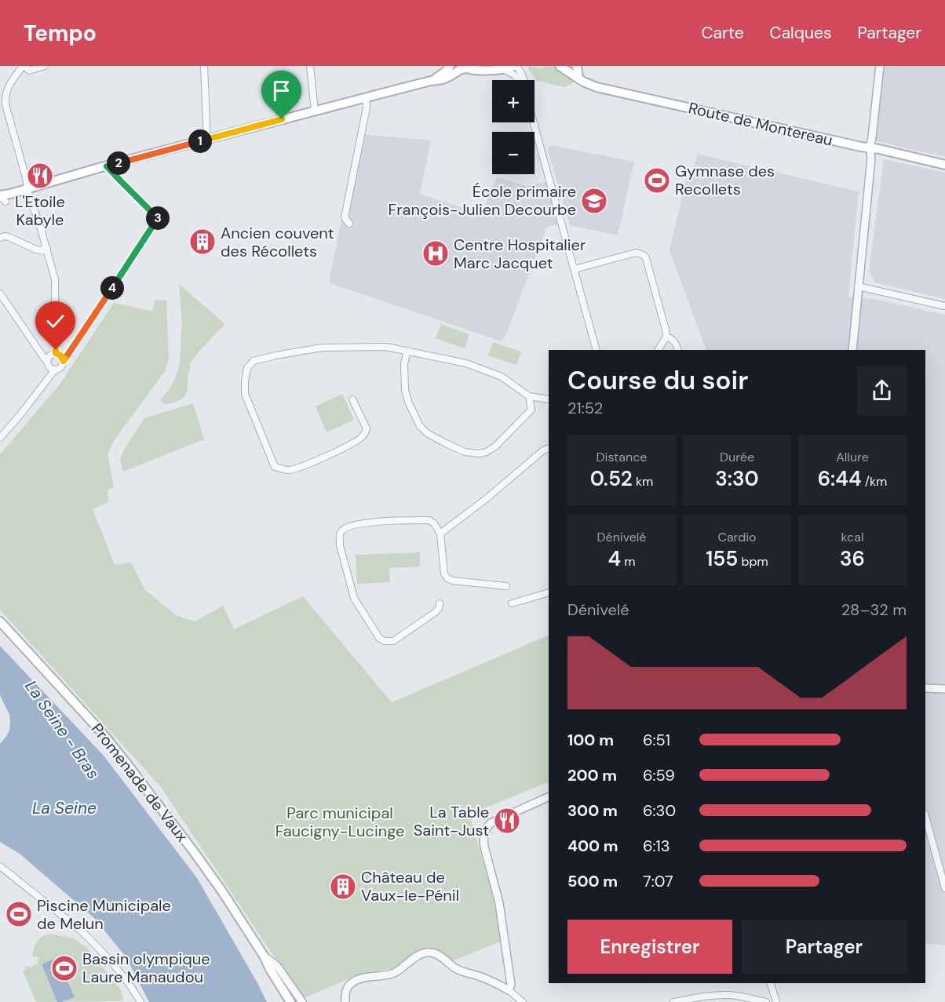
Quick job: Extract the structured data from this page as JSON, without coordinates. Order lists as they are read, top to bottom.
{
  "streets": {
    "main road": ["Route de Montereau", "Promenade de Vaux"]
  },
  "water": ["La Seine - Bras", "La Seine"],
  "parks": ["Parc municipal Faucigny-Lucinge"],
  "places": {
    "restaurant": ["L'Etoile Kabyle", "La Table Saint-Just"],
    "sports": ["Gymnase des Recollets", "Piscine Municipale de Melun", "Bassin olympique Laure Manaudou"],
    "school or university": ["École primaire François-Julien Decourbe"],
    "building": ["Ancien couvent des Récollets", "Château de Vaux-le-Pénil"],
    "hospital": ["Centre Hospitalier Marc Jacquet"]
  },
  "page": {
    "header": "Tempo",
    "nav": ["Carte", "Calques", "Partager"],
    "map_buttons": ["+", "−"],
    "pins": [
      "1",
      "2",
      "3",
      "4"
    ],
    "heading": ["Course du soir", "21:52"],
    "stats": [
      ["Distance", "0.52 km"],
      ["Durée", "3:30"],
      ["Allure", "6:44 /km"],
      ["Dénivelé", "4 m"],
      ["Cardio", "155 bpm"],
      ["kcal", "36"]
    ],
    "chart": ["Dénivelé", "28–32 m"],
    "list": [
      {
        "name": "100 m",
        "note": "6:51"
      },
      {
        "name": "200 m",
        "note": "6:59"
      },
      {
        "name": "300 m",
        "note": "6:30"
      },
      {
        "name": "400 m",
        "note": "6:13"
      },
      {
        "name": "500 m",
        "note": "7:07"
      }
    ],
    "buttons": ["Enregistrer", "Partager"]
  }
}
